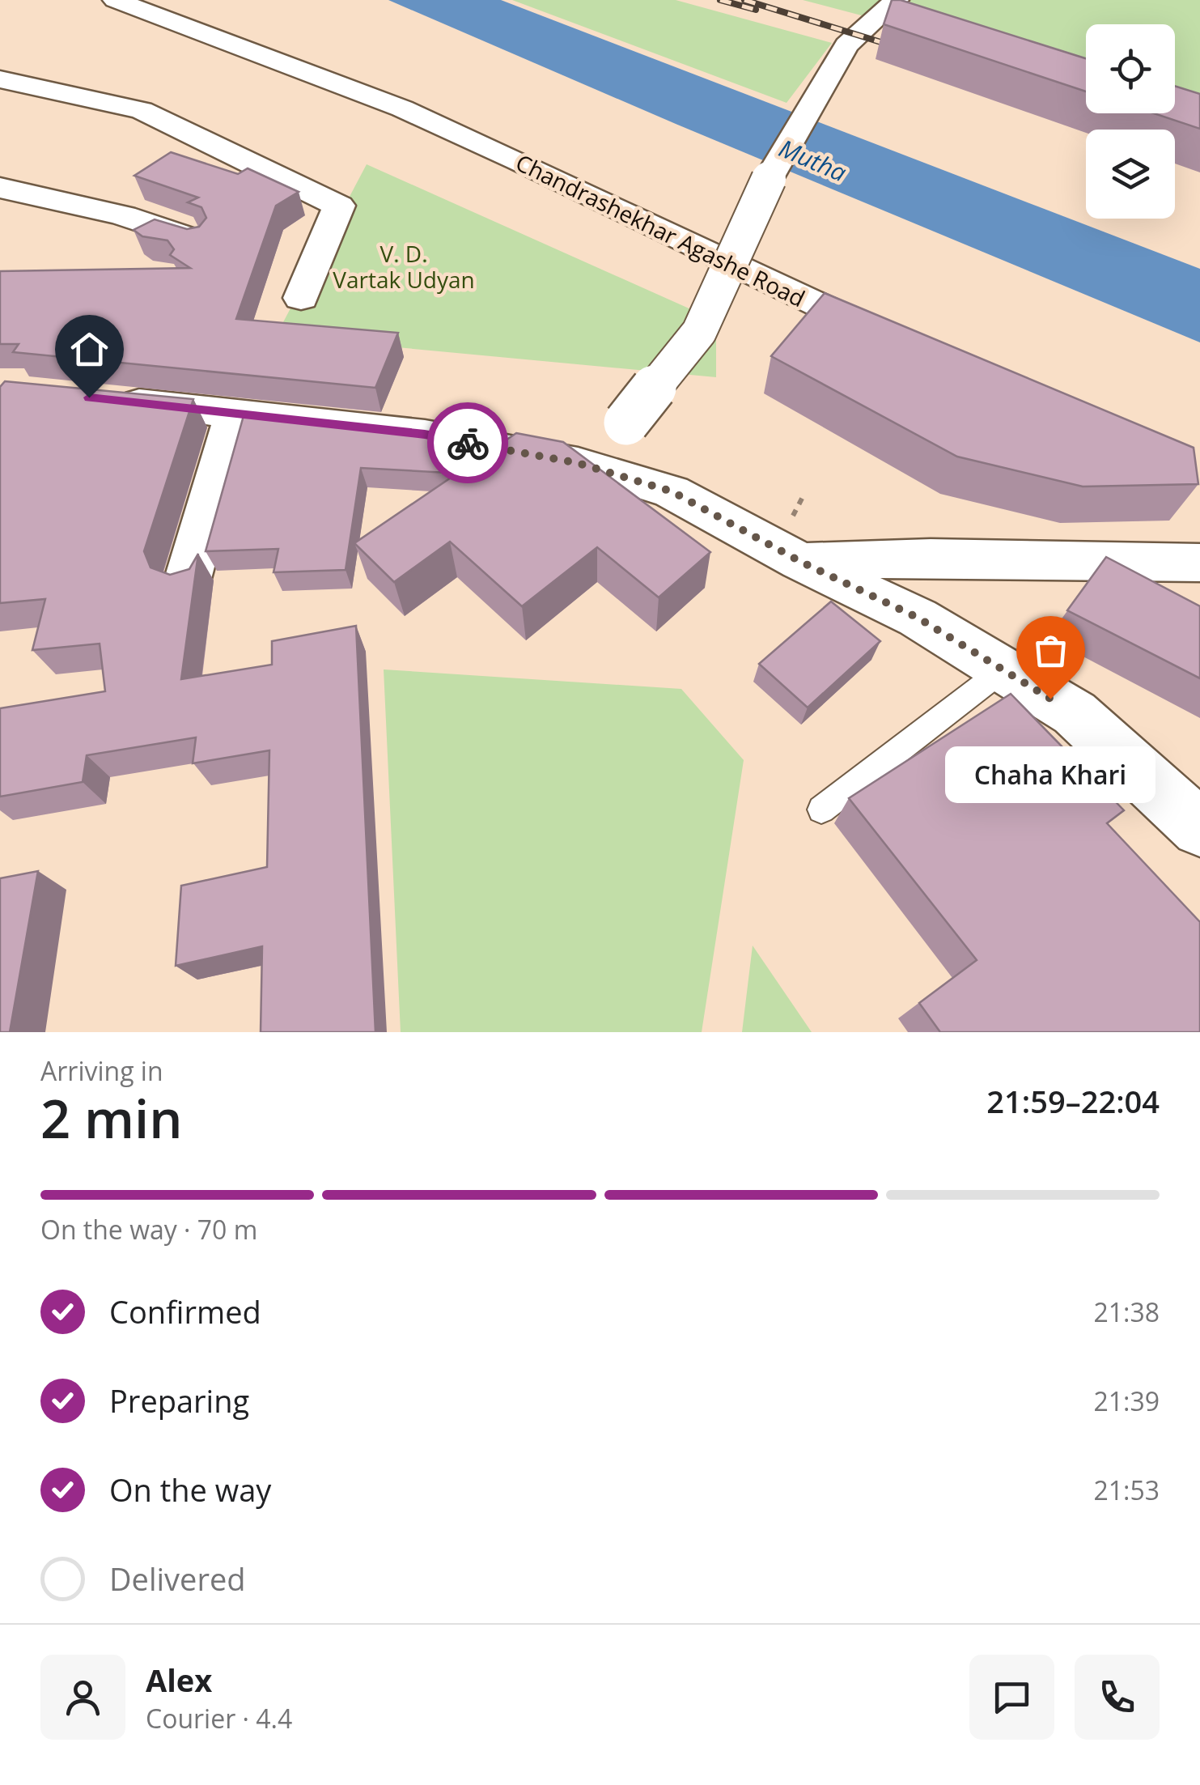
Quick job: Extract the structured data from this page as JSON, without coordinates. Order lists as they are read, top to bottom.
{
  "streets": {
    "street": ["Chandrashekhar Agashe Road"]
  },
  "water": ["Mutha"],
  "parks": ["V. D. Vartak Udyan"],
  "places": ["Chaha Khari"],
  "page": {
    "bubble": "Chaha Khari",
    "heading": ["2 min", "Arriving in", "21:59–22:04"],
    "panel": ["Alex", "Courier · 4.4"],
    "bar": "On the way · 70 m",
    "list": [
      ["Confirmed", "21:38"],
      ["Preparing", "21:39"],
      ["On the way", "21:53"],
      "Delivered"
    ]
  }
}
